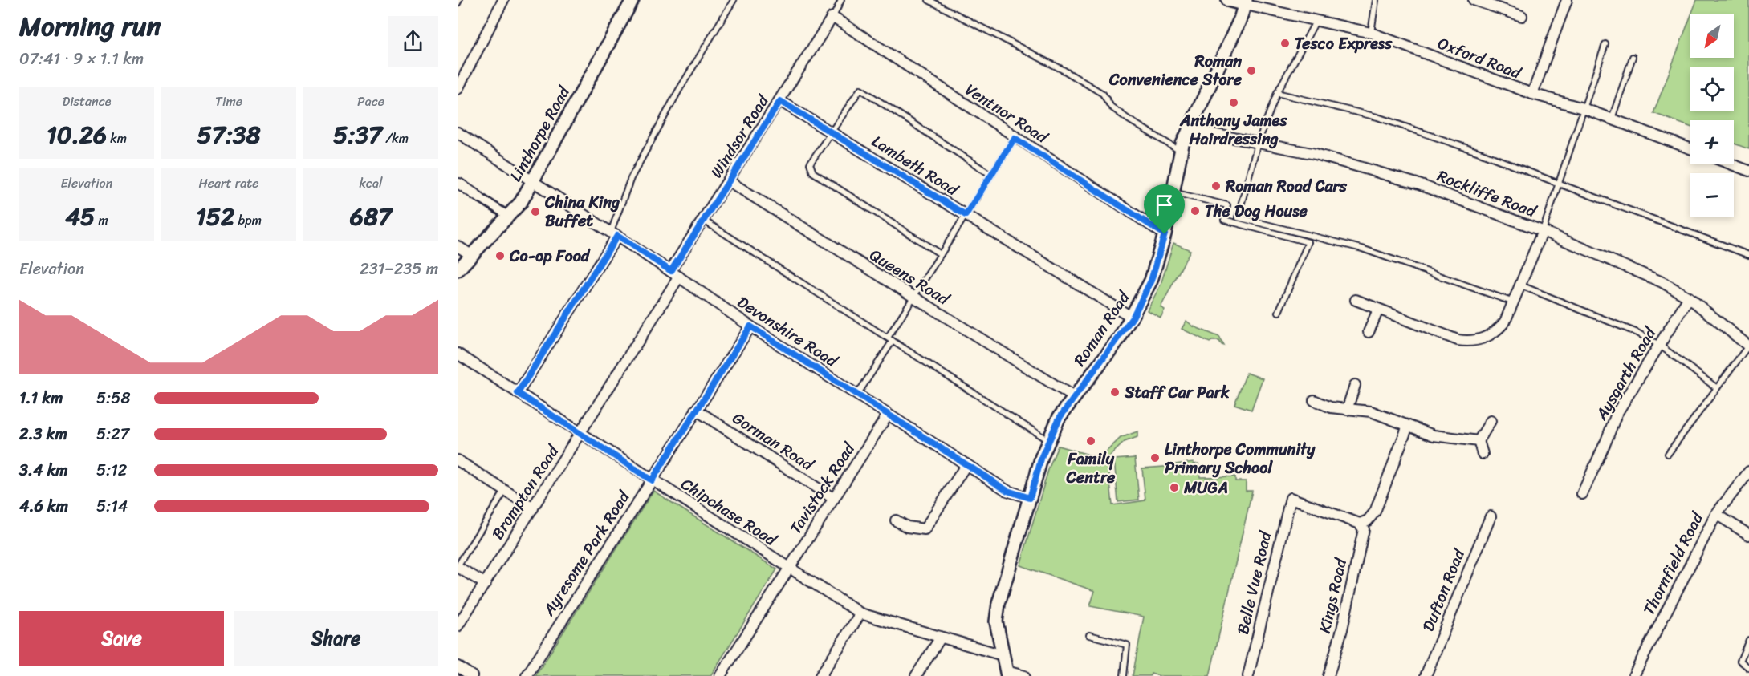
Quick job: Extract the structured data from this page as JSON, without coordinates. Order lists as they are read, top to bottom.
{
  "streets": {
    "street": [
      "Oxford Road",
      "Ventnor Road",
      "Linthorpe Road",
      "Windsor Road",
      "Lambeth Road",
      "Rockliffe Road",
      "Queens Road",
      "Roman Road",
      "Devonshire Road",
      "Aysgarth Road",
      "Gorman Road",
      "Tavistock Road",
      "Brompton Road",
      "Chipchase Road",
      "Ayresome Park Road",
      "Thornfield Road",
      "Belle Vue Road",
      "Dufton Road",
      "Kings Road"
    ]
  },
  "crossings": [
    ["Oxford Road", "Roman Road"],
    ["Ventnor Road", "Windsor Road"],
    ["Ventnor Road", "Roman Road"],
    ["Linthorpe Road", "Devonshire Road"],
    ["Windsor Road", "Lambeth Road"],
    ["Windsor Road", "Queens Road"],
    ["Windsor Road", "Devonshire Road"],
    ["Windsor Road", "Brompton Road"],
    ["Lambeth Road", "Roman Road"],
    ["Rockliffe Road", "Roman Road"],
    ["Rockliffe Road", "Aysgarth Road"],
    ["Queens Road", "Roman Road"],
    ["Roman Road", "Devonshire Road"],
    ["Roman Road", "Chipchase Road"],
    ["Devonshire Road", "Tavistock Road"],
    ["Devonshire Road", "Brompton Road"],
    ["Devonshire Road", "Ayresome Park Road"],
    ["Gorman Road", "Tavistock Road"],
    ["Gorman Road", "Ayresome Park Road"],
    ["Tavistock Road", "Chipchase Road"],
    ["Brompton Road", "Chipchase Road"],
    ["Chipchase Road", "Ayresome Park Road"],
    ["Belle Vue Road", "Kings Road"]
  ],
  "places": [
    "Tesco Express",
    "Roman Convenience Store",
    "Anthony James Hairdressing",
    "Roman Road Cars",
    "The Dog House",
    "China King Buffet",
    "Co-op Food",
    "Staff Car Park",
    "Family Centre",
    "Linthorpe Community Primary School",
    "MUGA"
  ],
  "north": "bottom left",
  "page": {
    "heading": ["Morning run", "07:41 · 9 × 1.1 km"],
    "map_buttons": ["+", "−"],
    "stats": [
      ["Distance", "10.26 km"],
      ["Time", "57:38"],
      ["Pace", "5:37 /km"],
      ["Elevation", "45 m"],
      ["Heart rate", "152 bpm"],
      ["kcal", "687"]
    ],
    "chart": ["Elevation", "231–235 m"],
    "list": [
      {
        "name": "1.1 km",
        "note": "5:58"
      },
      {
        "name": "2.3 km",
        "note": "5:27"
      },
      {
        "name": "3.4 km",
        "note": "5:12"
      },
      {
        "name": "4.6 km",
        "note": "5:14"
      }
    ],
    "buttons": ["Save", "Share"]
  }
}
